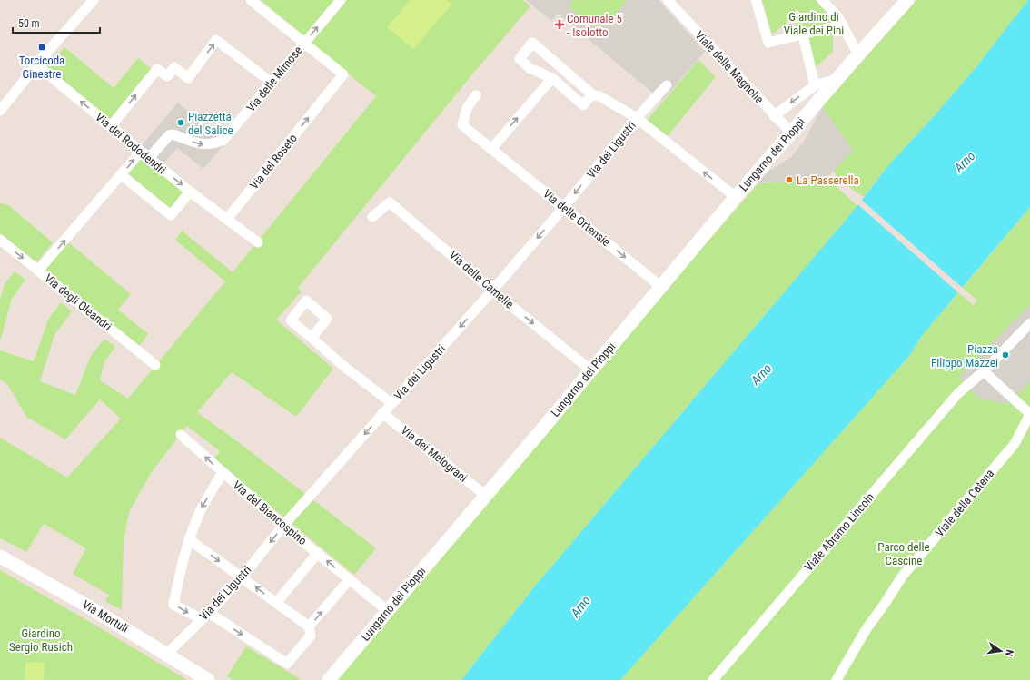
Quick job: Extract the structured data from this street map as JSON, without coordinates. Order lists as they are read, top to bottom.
{
  "streets": {
    "street": [
      "Viale delle Magnolie",
      "Via delle Mimose",
      "Via dei Rododendri",
      "Via dei Ligustri",
      "Lungarno dei Pioppi",
      "Via del Roseto",
      "Via delle Ortensie",
      "Via delle Camelie",
      "Via degli Oleandri",
      "Via dei Melograni",
      "Viale della Catena",
      "Via del Biancospino",
      "Viale Abramo Lincoln",
      "Via Mortuli"
    ]
  },
  "crossings": [
    ["Viale delle Magnolie", "Lungarno dei Pioppi"],
    ["Via delle Mimose", "Via dei Rododendri"],
    ["Via delle Mimose", "Via del Roseto"],
    ["Via delle Mimose", "Via degli Oleandri"],
    ["Via dei Rododendri", "Via del Roseto"],
    ["Via dei Ligustri", "Via delle Ortensie"],
    ["Via dei Ligustri", "Via delle Camelie"],
    ["Via dei Ligustri", "Via dei Melograni"],
    ["Via dei Ligustri", "Via del Biancospino"],
    ["Via dei Ligustri", "Via Mortuli"],
    ["Lungarno dei Pioppi", "Via delle Ortensie"],
    ["Lungarno dei Pioppi", "Via delle Camelie"],
    ["Lungarno dei Pioppi", "Via dei Melograni"],
    ["Lungarno dei Pioppi", "Via del Biancospino"]
  ],
  "one_way": [
    "Via delle Mimose",
    "Via dei Ligustri",
    "Via del Roseto",
    "Via delle Ortensie",
    "Via delle Camelie"
  ],
  "water": ["Arno"],
  "parks": ["Giardino di Viale dei Pini", "Parco delle Cascine", "Giardino Sergio Rusich"],
  "places": {
    "health": ["Comunale 5 - Isolotto"],
    "transit": ["Torcicoda Ginestre"],
    "other": ["Piazzetta del Salice", "La Passerella", "Piazza Filippo Mazzei"]
  },
  "scale_bar": "50 m",
  "north": "right"
}
